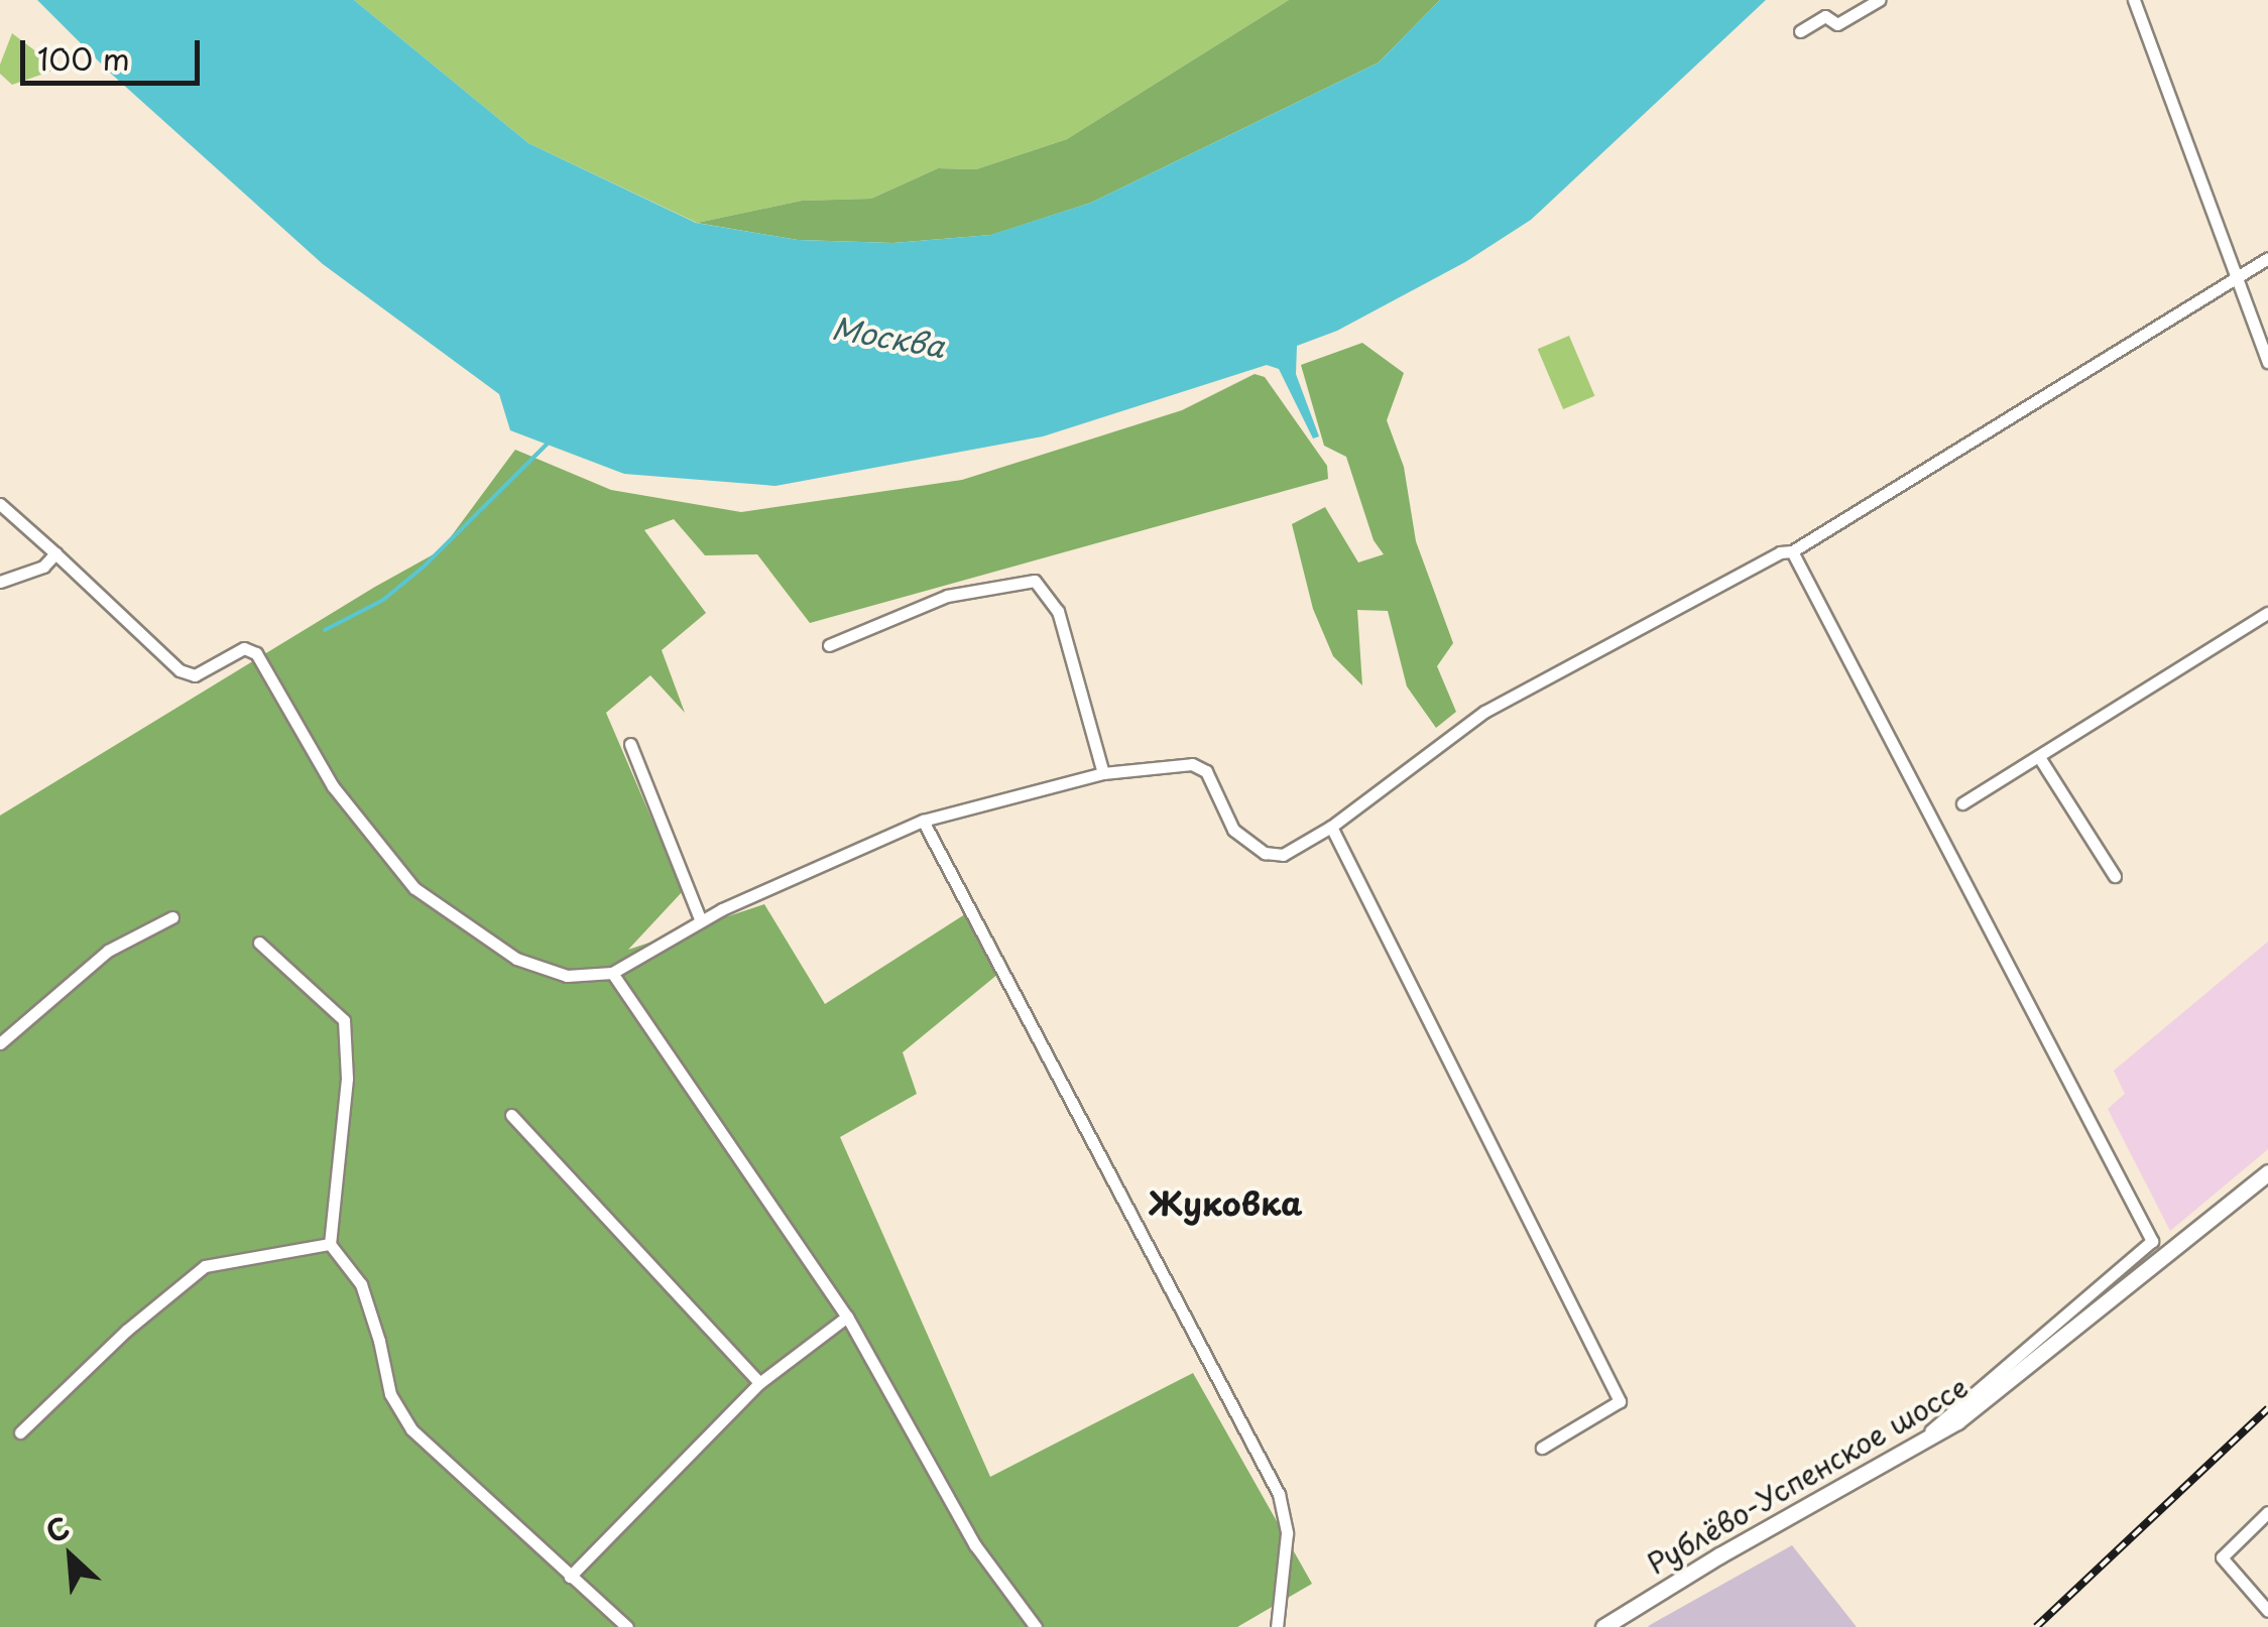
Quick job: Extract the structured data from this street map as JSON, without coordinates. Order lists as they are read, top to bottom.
{
  "streets": {
    "main road": ["Рублёво-Успенское шоссе"]
  },
  "districts": ["Жуковка"],
  "water": ["Москва"],
  "scale_bar": "100 m",
  "north": "top left"
}
